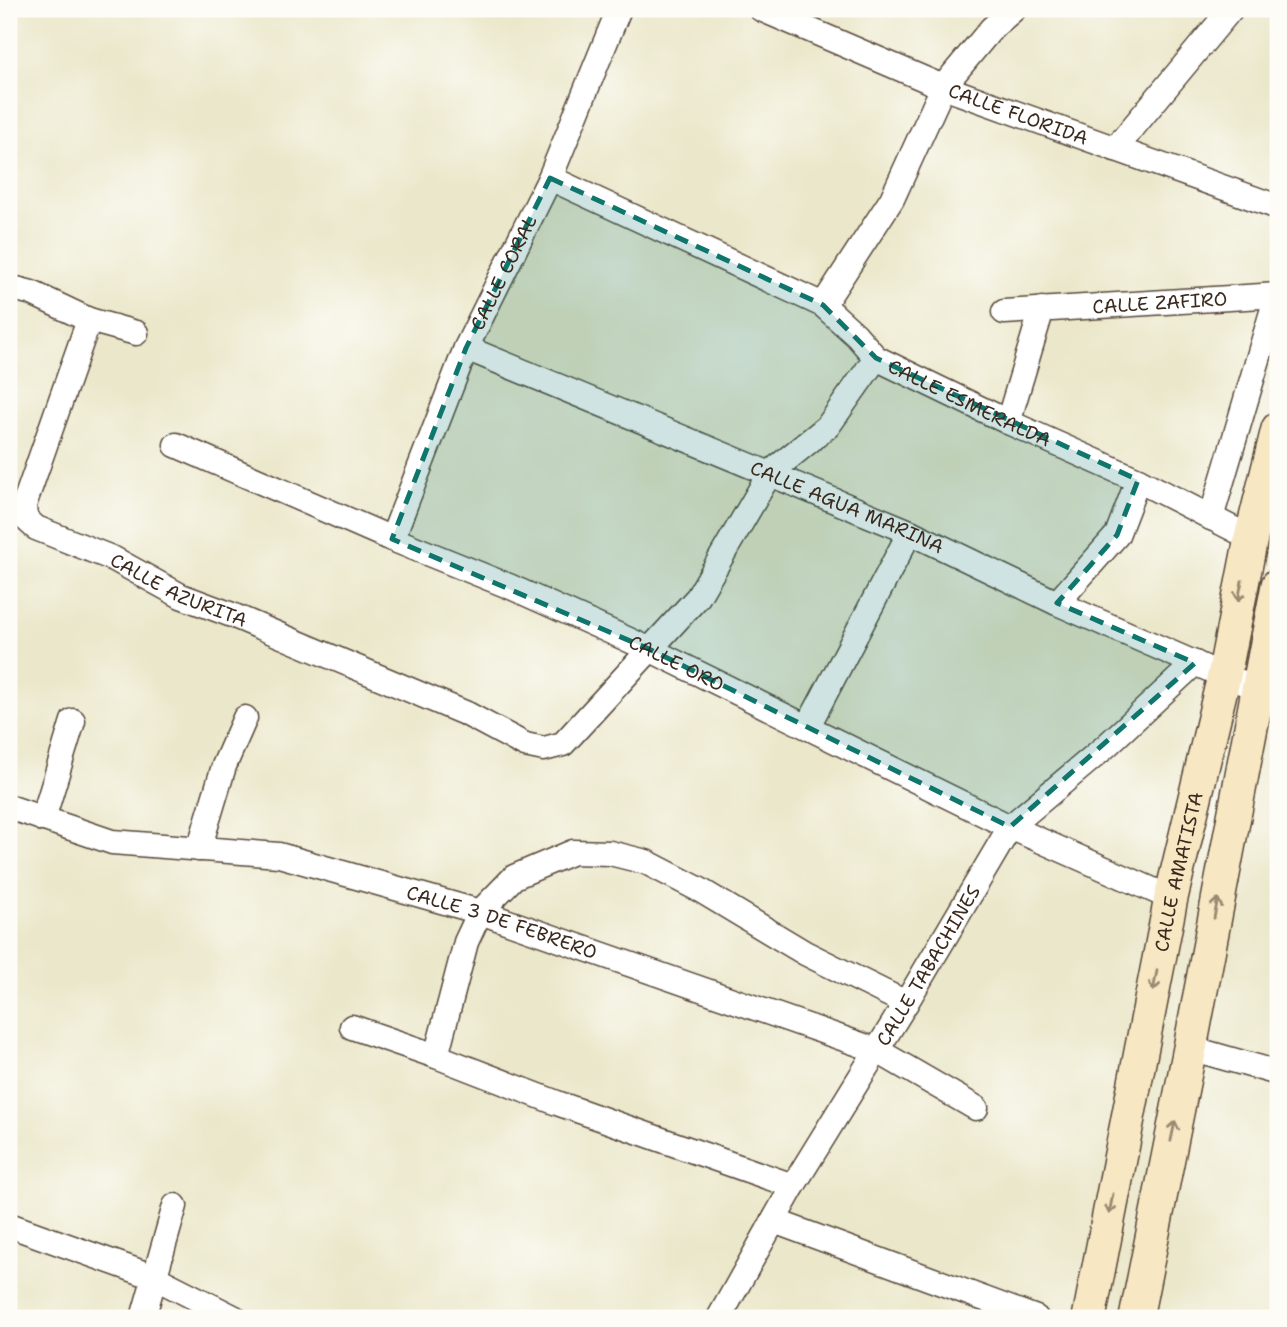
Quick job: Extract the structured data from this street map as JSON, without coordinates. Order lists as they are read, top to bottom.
{
  "streets": {
    "street": [
      "CALLE FLORIDA",
      "CALLE CORAL",
      "CALLE ZAFIRO",
      "CALLE ESMERALDA",
      "CALLE AGUA MARINA",
      "CALLE AZURITA",
      "CALLE ORO",
      "CALLE AMATISTA",
      "CALLE 3 DE FEBRERO",
      "CALLE TABACHINES"
    ]
  },
  "crossings": [
    ["CALLE CORAL", "CALLE ESMERALDA"],
    ["CALLE CORAL", "CALLE AGUA MARINA"],
    ["CALLE CORAL", "CALLE ORO"],
    ["CALLE ESMERALDA", "CALLE AMATISTA"],
    ["CALLE AGUA MARINA", "CALLE AMATISTA"],
    ["CALLE AGUA MARINA", "CALLE TABACHINES"],
    ["CALLE AZURITA", "CALLE ORO"],
    ["CALLE ORO", "CALLE AMATISTA"],
    ["CALLE ORO", "CALLE TABACHINES"],
    ["CALLE AMATISTA", "CALLE TABACHINES"],
    ["CALLE 3 DE FEBRERO", "CALLE TABACHINES"]
  ]
}
